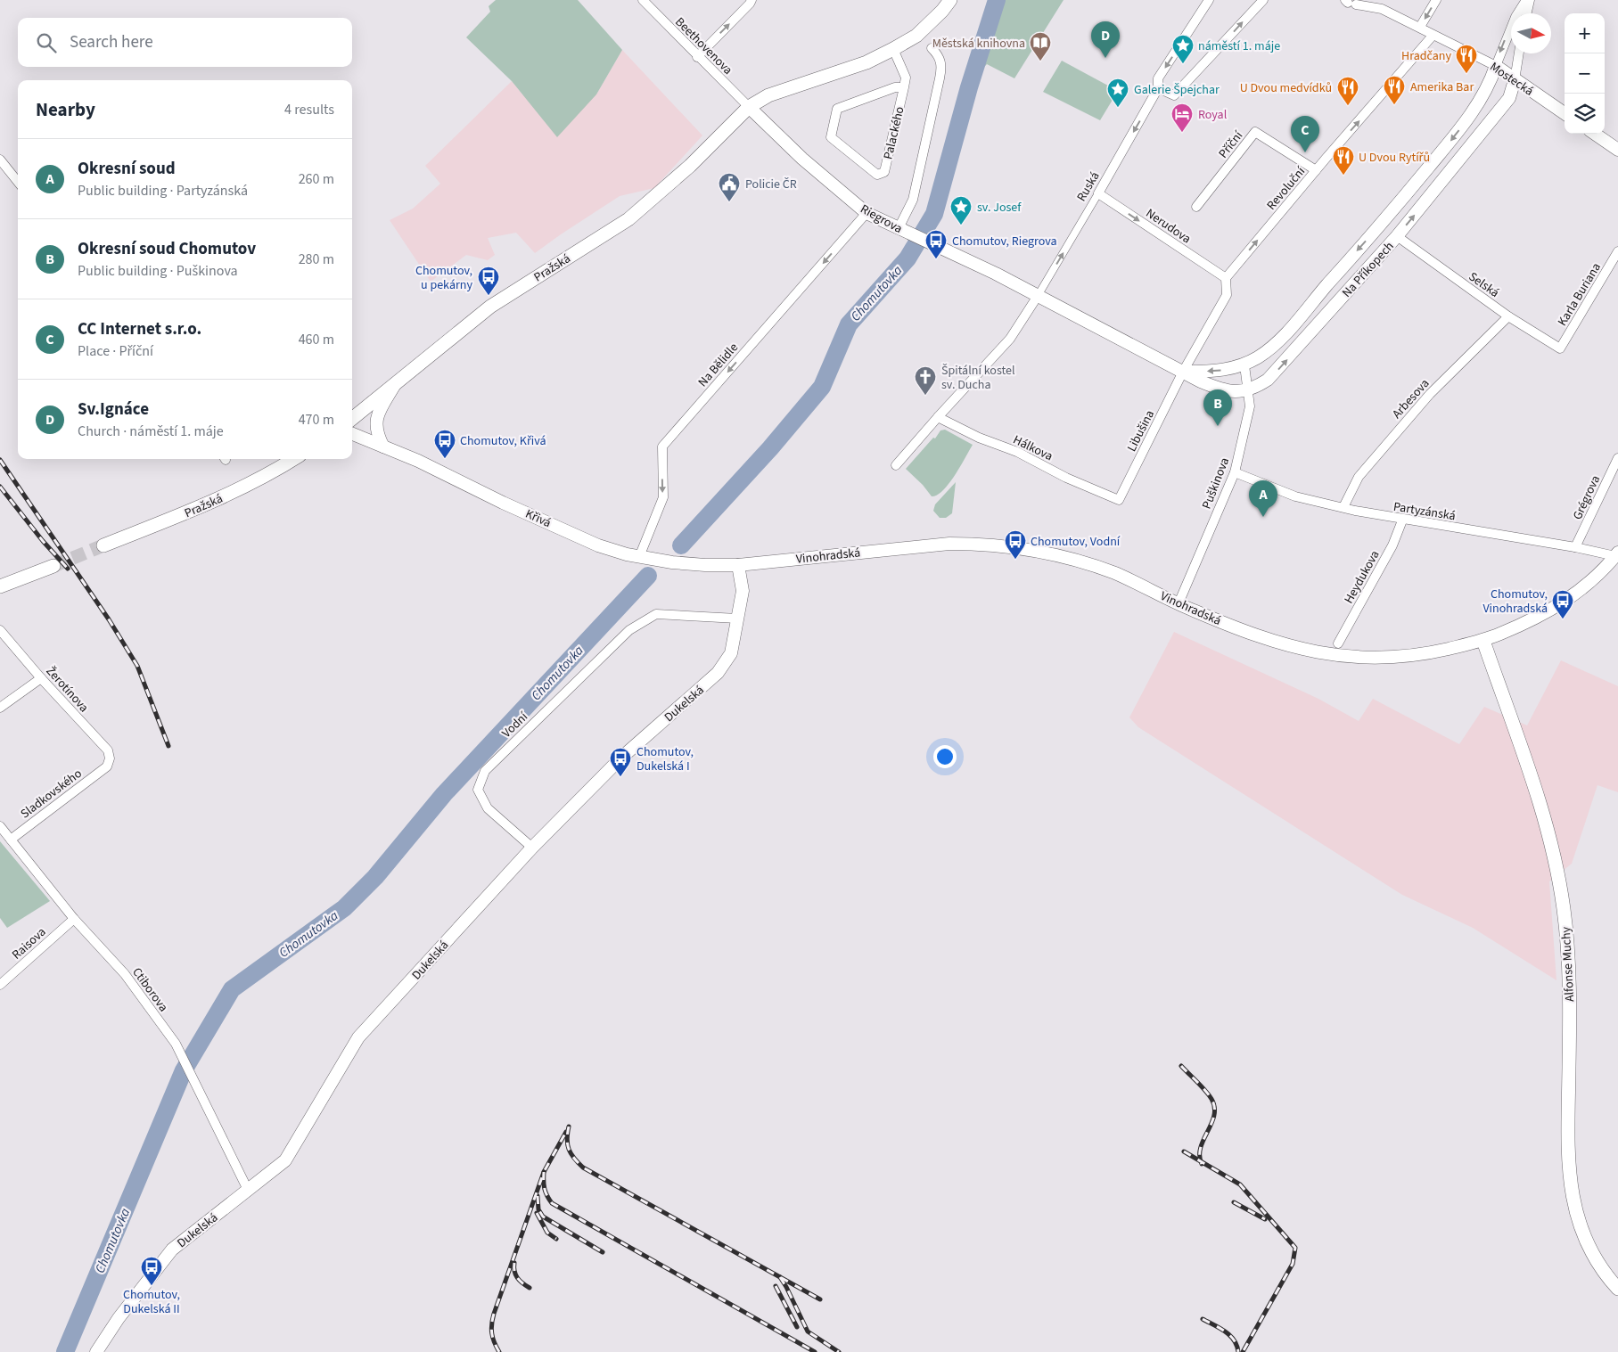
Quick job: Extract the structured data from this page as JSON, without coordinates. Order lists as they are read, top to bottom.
{
  "streets": {
    "main road": ["Pražská", "Alfonse Muchy"],
    "street": [
      "Beethovenova",
      "Mostecká",
      "Palackého",
      "Příční",
      "Ruská",
      "Revoluční",
      "Riegrova",
      "Nerudova",
      "Na Příkopech",
      "Selská",
      "Karla Buriana",
      "Na Bělidle",
      "Arbesova",
      "Libušina",
      "Hálkova",
      "Puškinova",
      "Grégrova",
      "Partyzánská",
      "Křivá",
      "Vinohradská",
      "Heydukova",
      "Žerotínova",
      "Dukelská",
      "Vodní",
      "Sladkovského",
      "Raisova",
      "Ctiborova"
    ]
  },
  "crossings": [
    ["Beethovenova", "Riegrova"],
    ["Beethovenova", "Pražská"],
    ["Mostecká", "Revoluční"],
    ["Mostecká", "Na Příkopech"],
    ["Příční", "Revoluční"],
    ["Ruská", "Riegrova"],
    ["Ruská", "Nerudova"],
    ["Ruská", "Na Příkopech"],
    ["Revoluční", "Nerudova"],
    ["Riegrova", "Pražská"],
    ["Riegrova", "Na Příkopech"],
    ["Riegrova", "Na Bělidle"],
    ["Na Příkopech", "Selská"],
    ["Na Příkopech", "Libušina"],
    ["Na Příkopech", "Puškinova"],
    ["Selská", "Karla Buriana"],
    ["Selská", "Arbesova"],
    ["Na Bělidle", "Křivá"],
    ["Arbesova", "Partyzánská"],
    ["Libušina", "Hálkova"],
    ["Puškinova", "Partyzánská"],
    ["Puškinova", "Vinohradská"],
    ["Grégrova", "Partyzánská"],
    ["Partyzánská", "Vinohradská"],
    ["Partyzánská", "Heydukova"],
    ["Křivá", "Vinohradská"],
    ["Křivá", "Dukelská"],
    ["Vinohradská", "Dukelská"],
    ["Vinohradská", "Alfonse Muchy"],
    ["Žerotínova", "Sladkovského"],
    ["Dukelská", "Vodní"],
    ["Dukelská", "Ctiborova"],
    ["Sladkovského", "Ctiborova"],
    ["Raisova", "Ctiborova"]
  ],
  "one_way": ["Revoluční", "Nerudova", "Na Bělidle"],
  "water": ["Chomutovka"],
  "places": {
    "library": ["Městská knihovna"],
    "place": ["náměstí 1. máje", "Galerie Špejchar", "sv. Josef"],
    "restaurant": [
      "Hradčany",
      "Amerika Bar",
      "U Dvou medvídků",
      "U Dvou Rytířů"
    ],
    "hotel": ["Royal"],
    "public building": ["Policie ČR"],
    "bus stop": [
      "Chomutov, Riegrova",
      "Chomutov, u pekárny",
      "Chomutov, Křivá",
      "Chomutov, Vodní",
      "Chomutov, Vinohradská",
      "Chomutov, Dukelská I",
      "Chomutov, Dukelská II"
    ],
    "church": ["Špitální kostel sv. Ducha"]
  },
  "north": "right",
  "page": {
    "map_buttons": ["+", "−"],
    "search": "Search here",
    "pins": [
      "D",
      "C",
      "B",
      "A"
    ],
    "heading": ["Nearby", "4 results"],
    "list": [
      {
        "mark": "A",
        "name": "Okresní soud",
        "note": "Public building · Partyzánská",
        "value": "260 m"
      },
      {
        "mark": "B",
        "name": "Okresní soud Chomutov",
        "note": "Public building · Puškinova",
        "value": "280 m"
      },
      {
        "mark": "C",
        "name": "CC Internet s.r.o.",
        "note": "Place · Příční",
        "value": "460 m"
      },
      {
        "mark": "D",
        "name": "Sv.Ignáce",
        "note": "Church · náměstí 1. máje",
        "value": "470 m"
      }
    ]
  }
}
